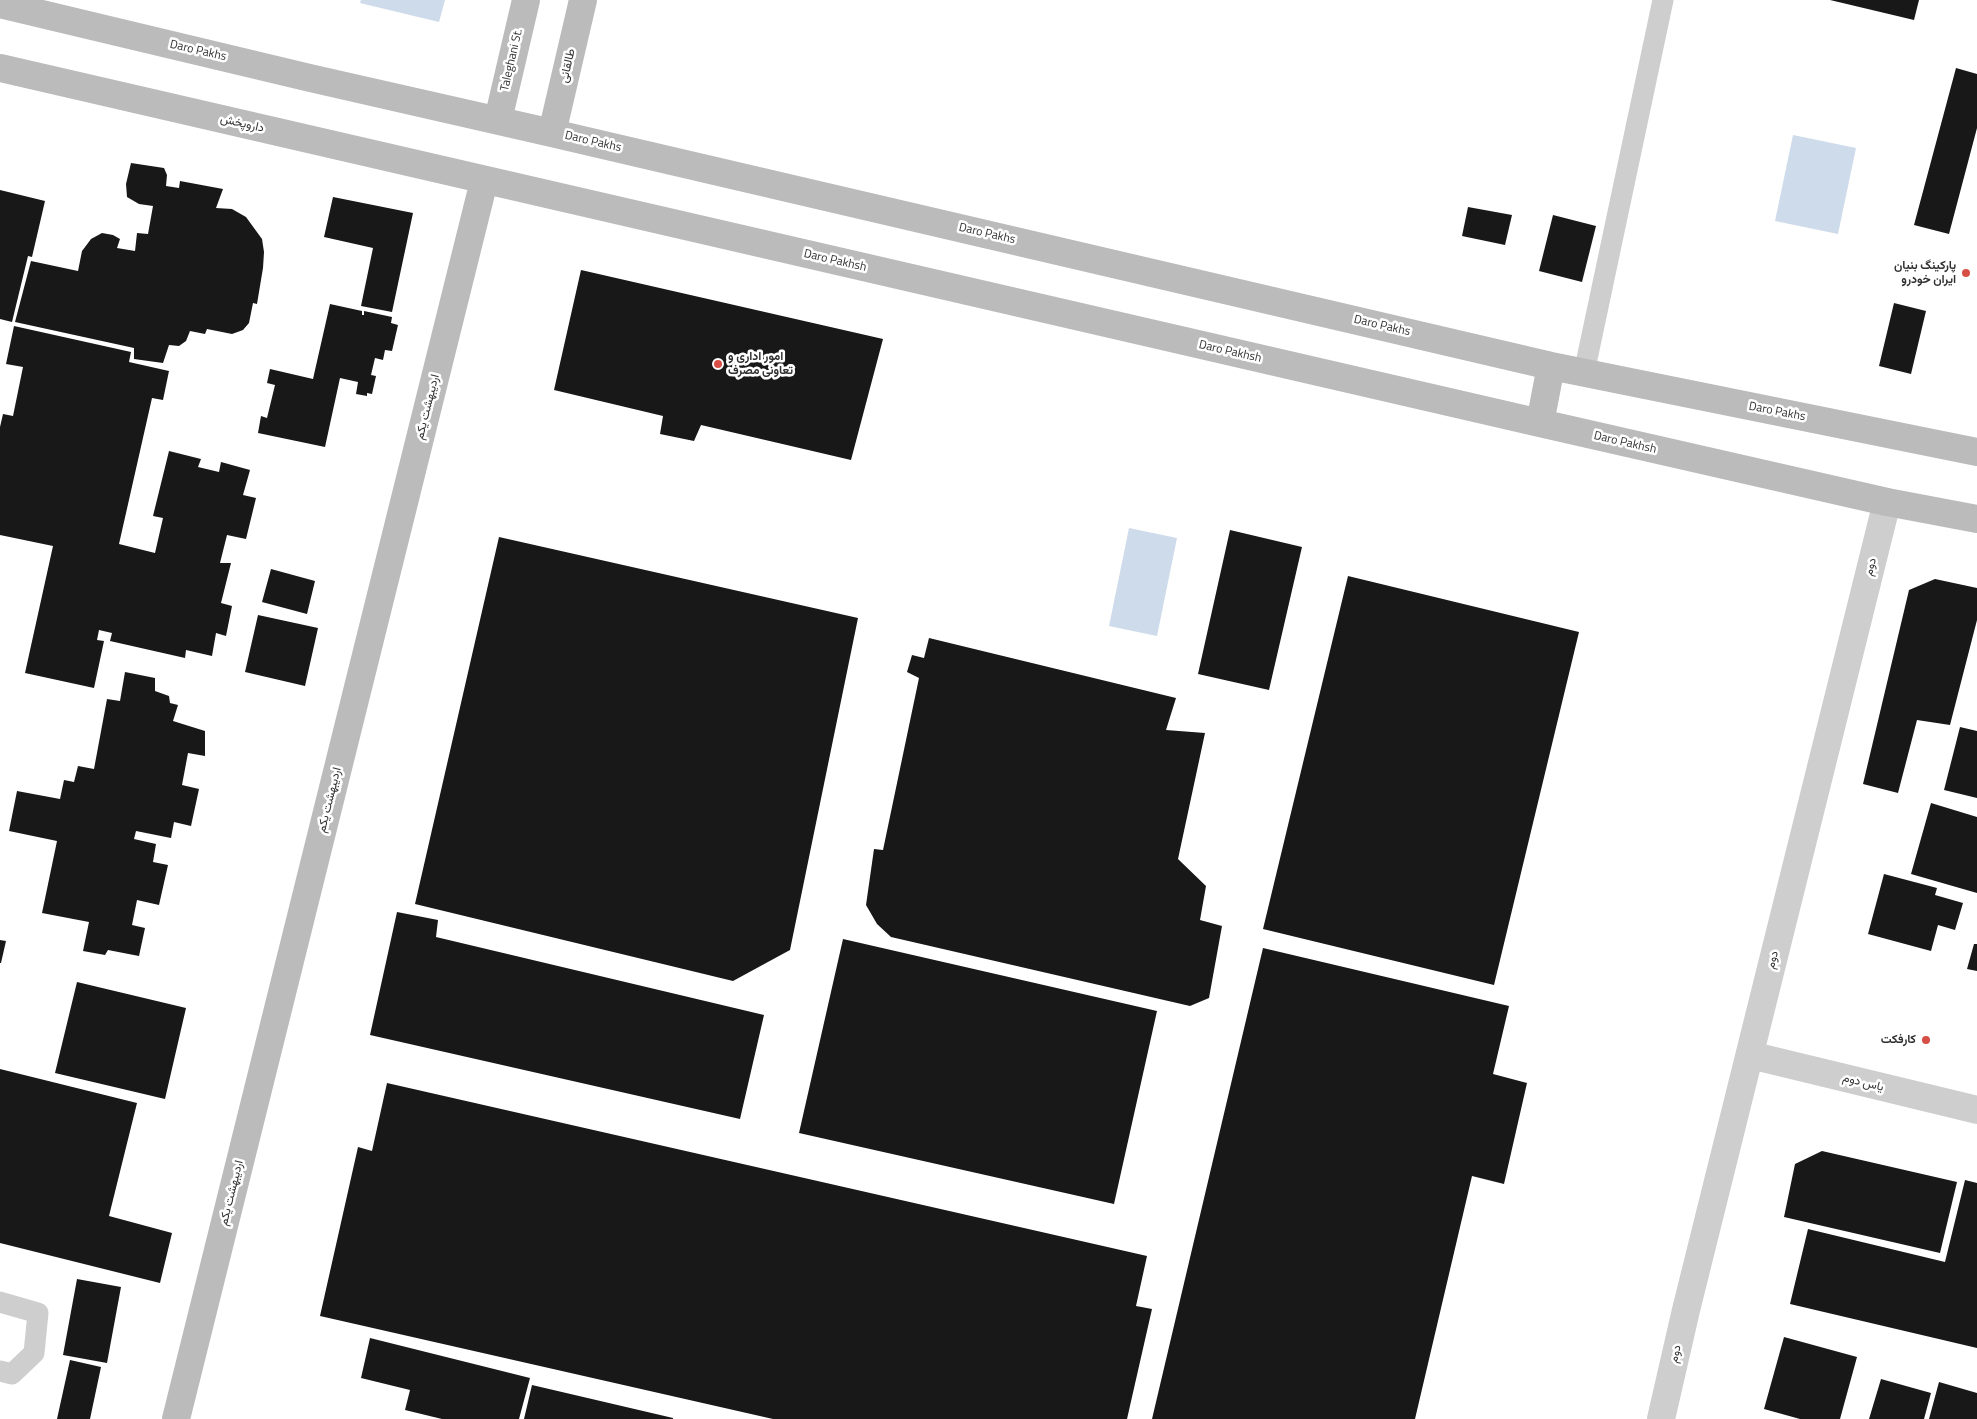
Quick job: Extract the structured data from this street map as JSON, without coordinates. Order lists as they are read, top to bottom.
{
  "streets": {
    "street": [
      "Daro Pakhs",
      "Taleghani St.",
      "طالقانی",
      "داروپخش",
      "Daro Pakhsh",
      "اردیبهشت یکم",
      "دوم",
      "یاس دوم"
    ]
  },
  "crossings": [
    ["Daro Pakhs", "Taleghani St."],
    ["Daro Pakhs", "طالقانی"],
    ["داروپخش", "Daro Pakhsh"],
    ["داروپخش", "اردیبهشت یکم"],
    ["Daro Pakhsh", "اردیبهشت یکم"],
    ["Daro Pakhsh", "دوم"],
    ["دوم", "یاس دوم"]
  ],
  "places": ["پارکینگ بنیان ایران خودرو", "امور اداری و تعاونی مصرف", "کارفکت"]
}
